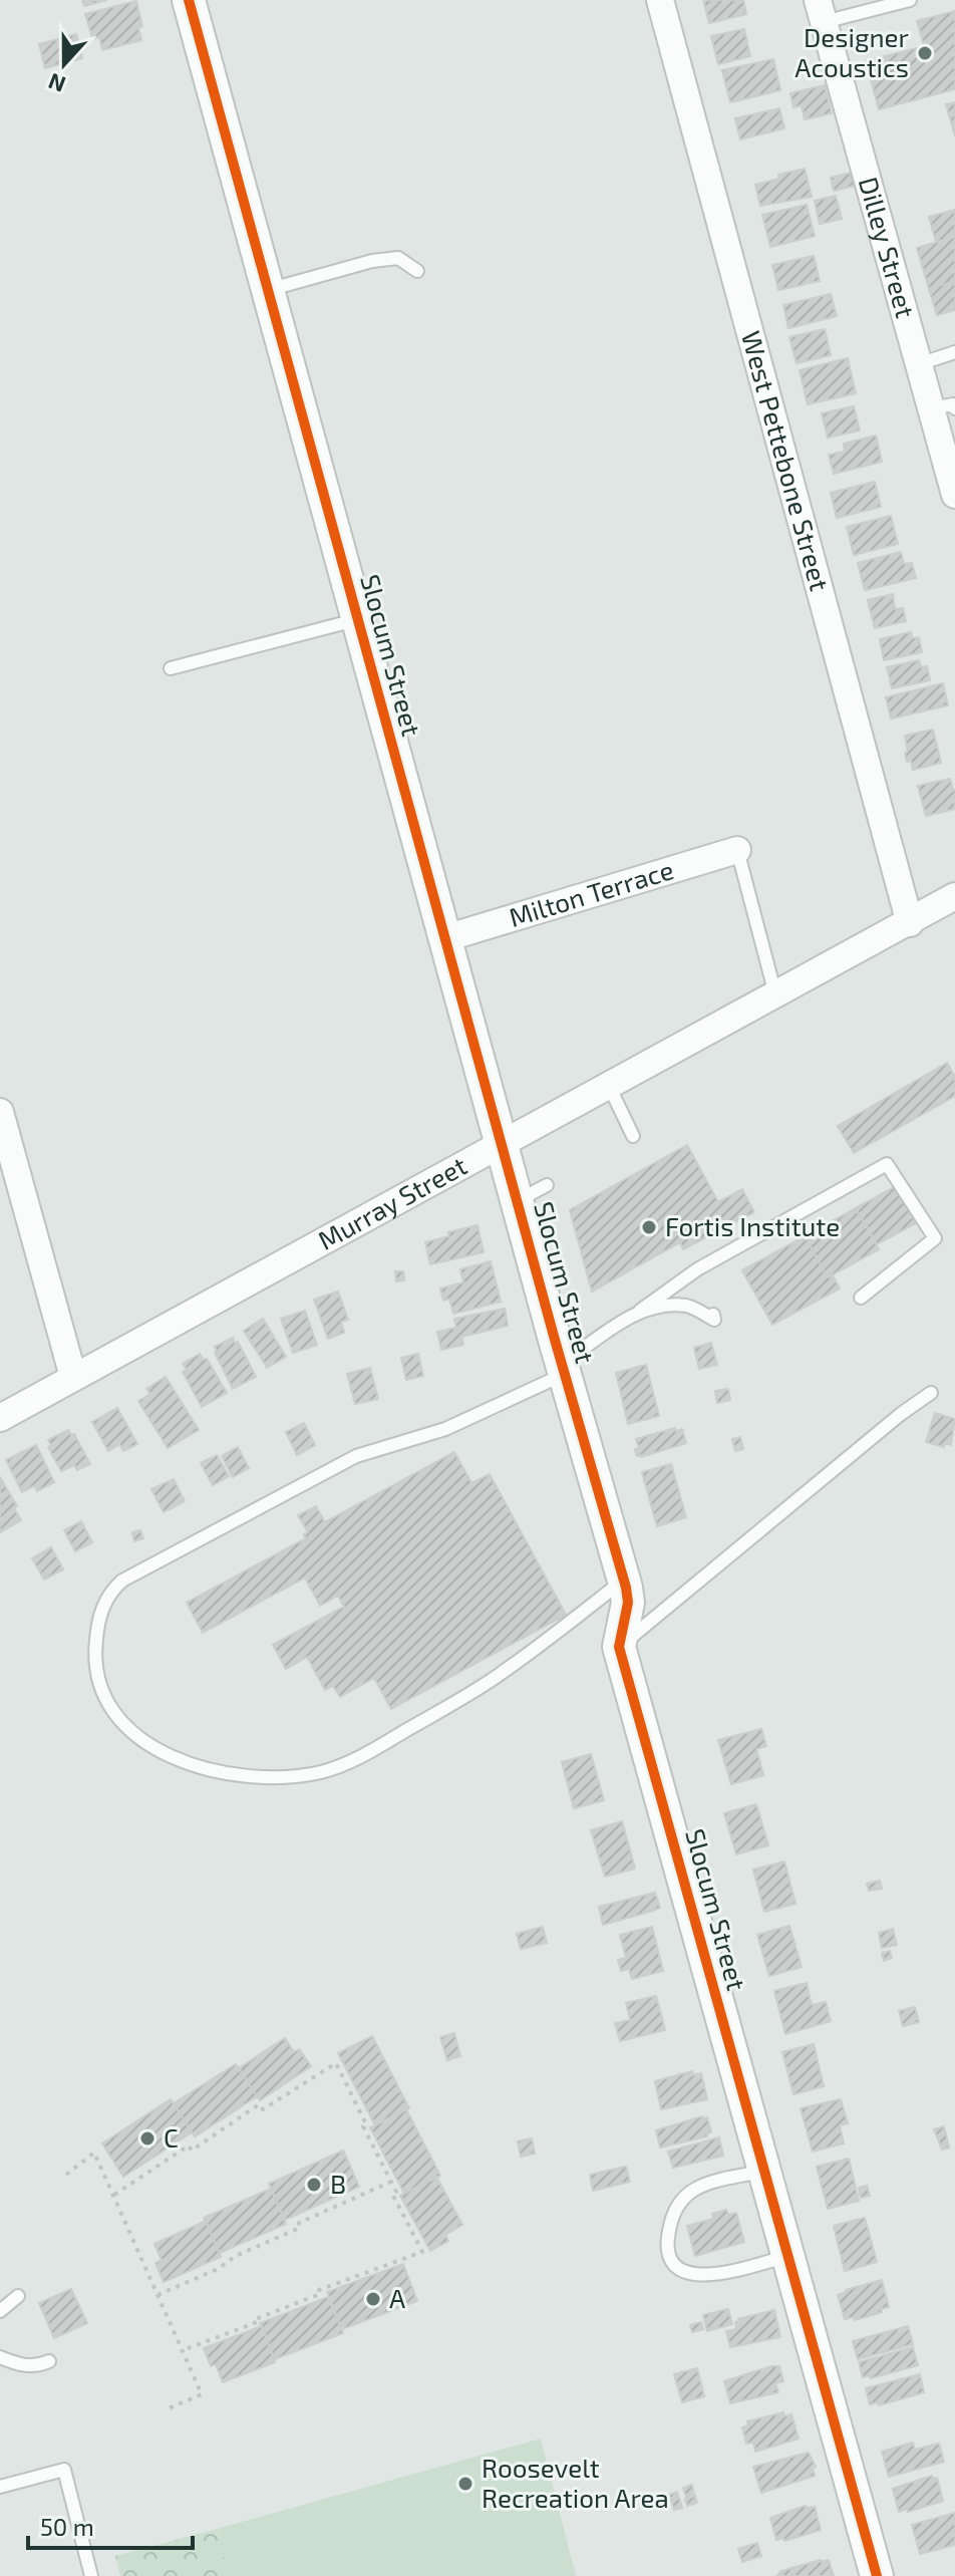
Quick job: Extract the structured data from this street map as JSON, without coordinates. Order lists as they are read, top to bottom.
{
  "streets": {
    "street": [
      "Dilley Street",
      "West Pettebone Street",
      "Slocum Street",
      "Milton Terrace",
      "Murray Street"
    ]
  },
  "crossings": [
    ["West Pettebone Street", "Murray Street"],
    ["Slocum Street", "Milton Terrace"],
    ["Slocum Street", "Murray Street"]
  ],
  "places": [
    "Designer Acoustics",
    "Fortis Institute",
    "C",
    "B",
    "A",
    "Roosevelt Recreation Area"
  ],
  "scale_bar": "50 m",
  "north": "bottom"
}
